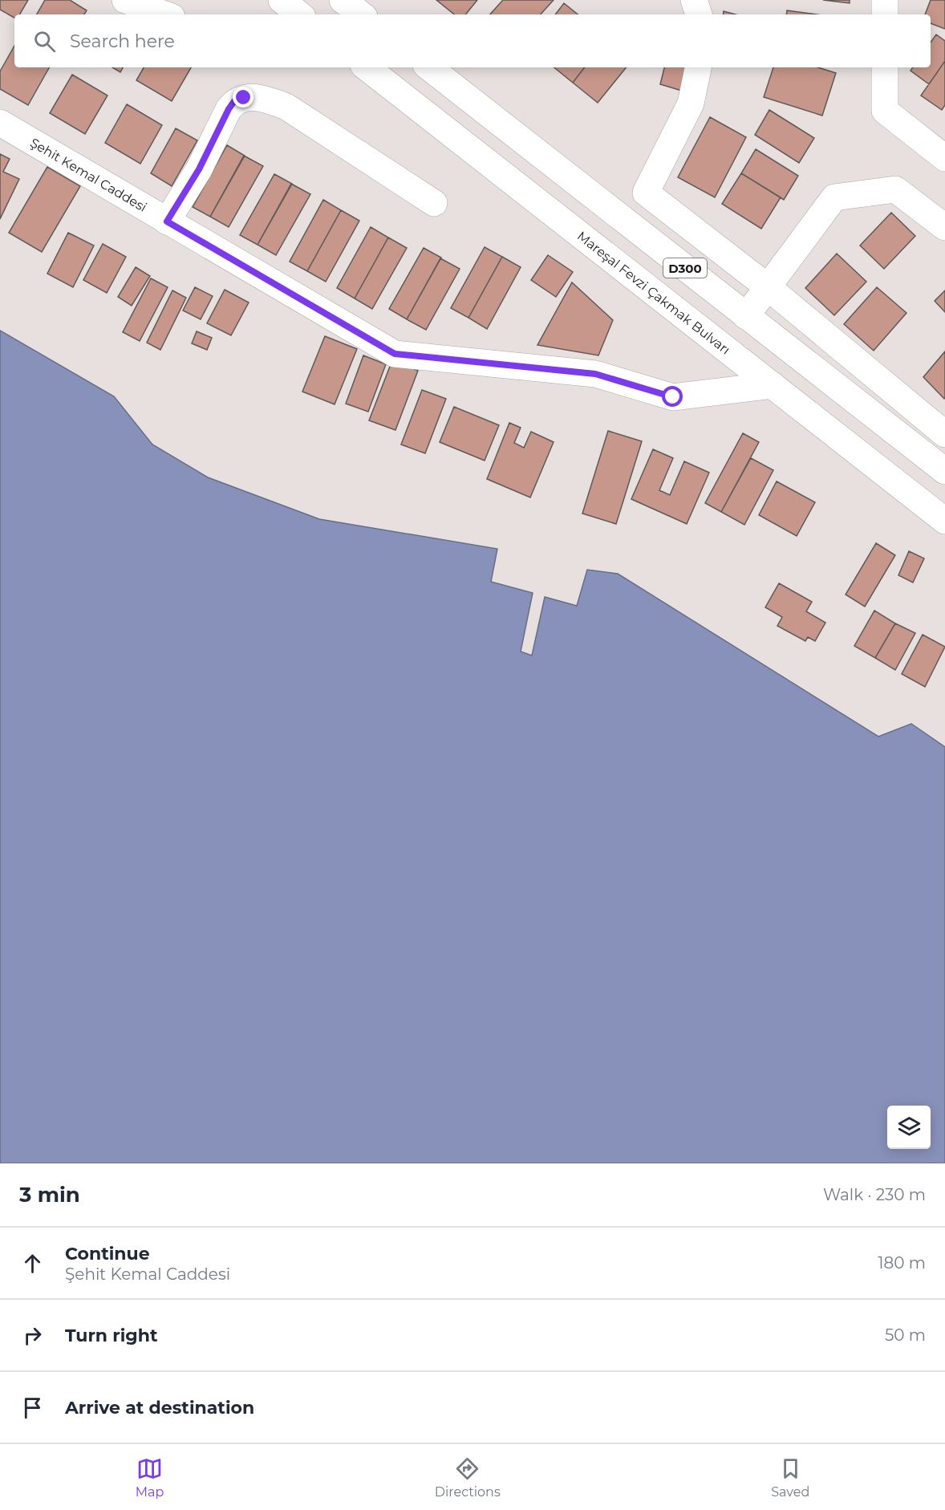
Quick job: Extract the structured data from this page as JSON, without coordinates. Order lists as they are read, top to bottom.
{
  "streets": {
    "main road": ["Şehit Kemal Caddesi", "D300", "Mareşal Fevzi Çakmak Bulvarı"]
  },
  "crossings": [
    ["Şehit Kemal Caddesi", "Mareşal Fevzi Çakmak Bulvarı"]
  ],
  "page": {
    "search": "Search here",
    "heading": ["3 min", "Walk · 230 m"],
    "list": [
      ["Continue", "Şehit Kemal Caddesi", "180 m"],
      ["Turn right", "50 m"],
      "Arrive at destination"
    ],
    "nav": ["Map", "Directions", "Saved"]
  }
}
